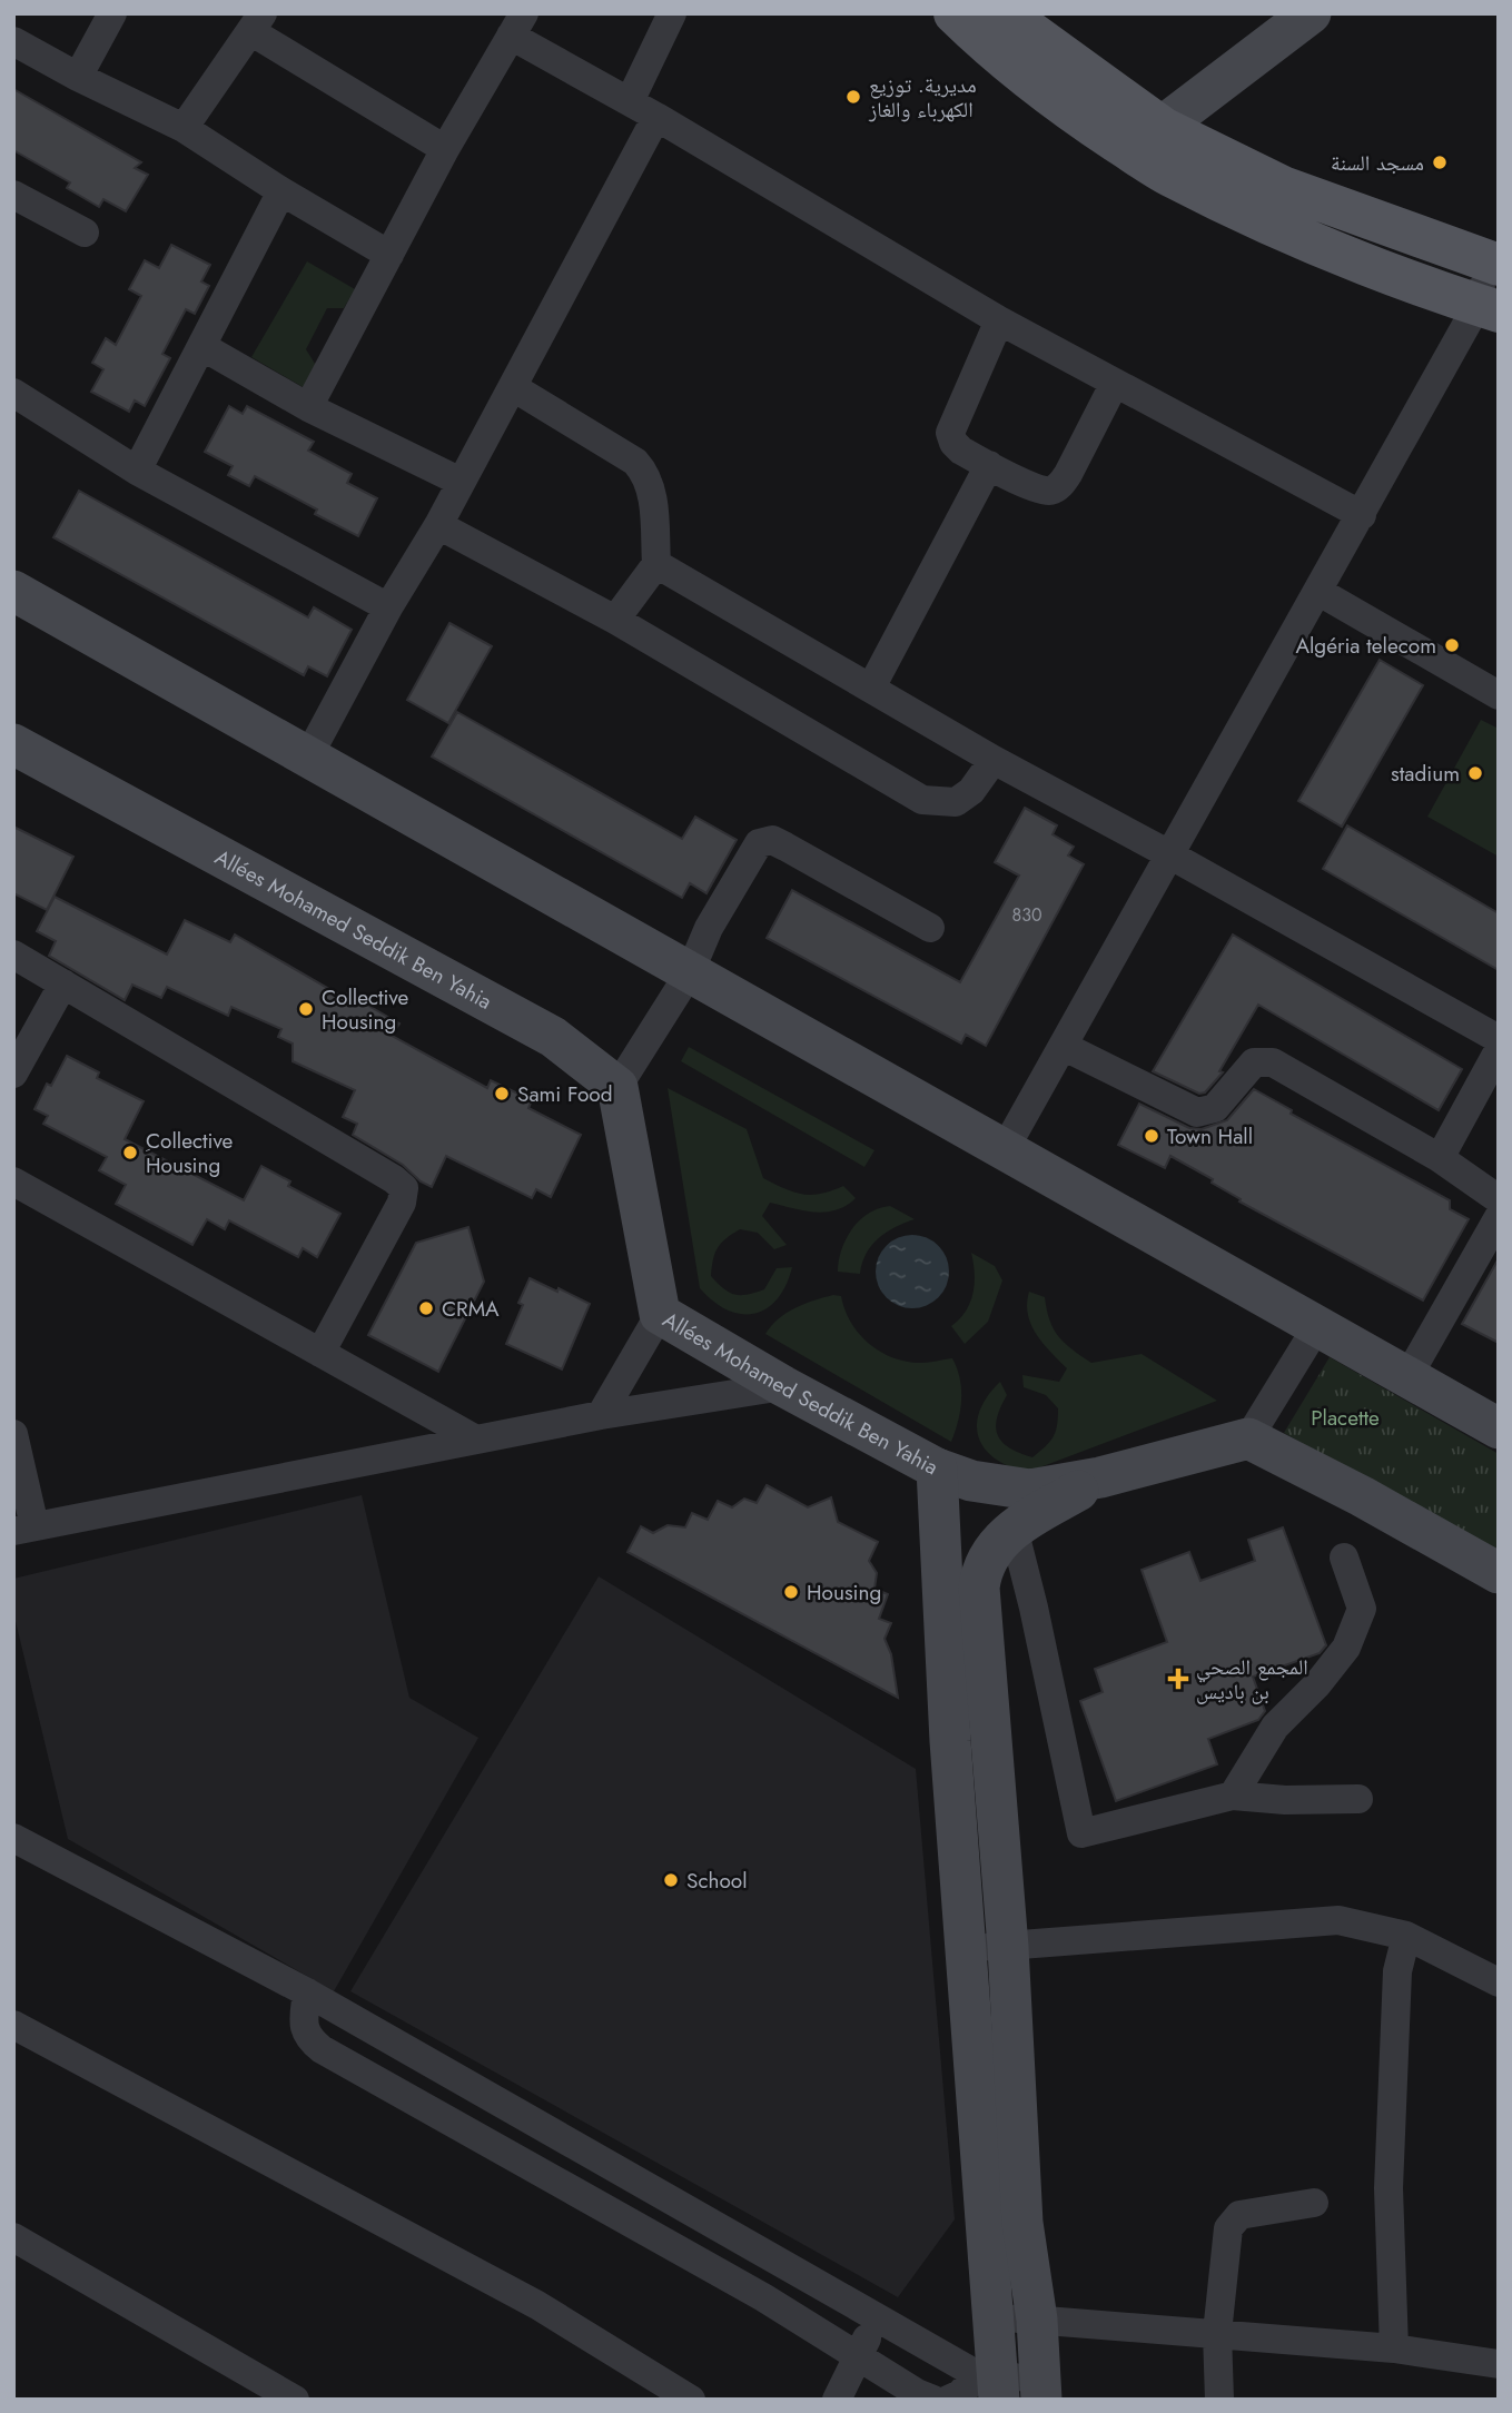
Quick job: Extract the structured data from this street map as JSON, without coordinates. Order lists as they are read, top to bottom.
{
  "streets": {
    "street": ["Allées Mohamed Seddik Ben Yahia"]
  },
  "parks": ["Placette"],
  "places": {
    "other": [
      "مديرية. توزيع الكهرباء والغاز",
      "مسجد السنة",
      "Algéria telecom",
      "stadium",
      "Collective Housing",
      "Sami Food",
      "Town Hall",
      "ِCollective Housing",
      "CRMA",
      "Housing",
      "School"
    ],
    "health": ["المجمع الصحي بن باديس"]
  },
  "house_numbers": ["830"]
}
